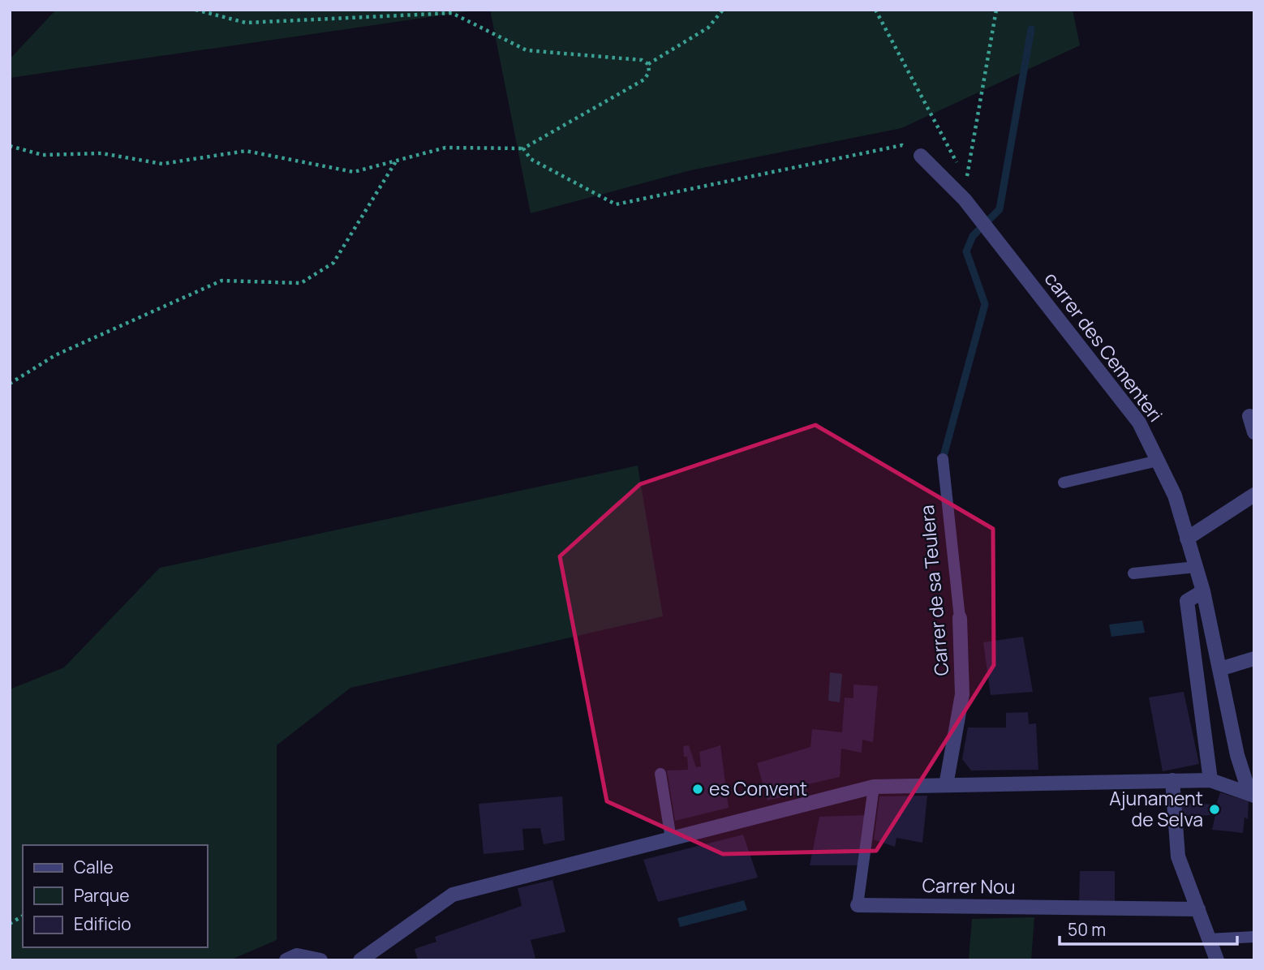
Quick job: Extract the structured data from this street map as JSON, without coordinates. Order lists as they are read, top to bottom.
{
  "streets": {
    "street": ["carrer des Cementeri", "Carrer de sa Teulera", "Carrer Nou"]
  },
  "places": ["es Convent", "Ajunament de Selva"],
  "legend": ["Calle", "Parque", "Edificio"],
  "scale_bar": "50 m"
}
